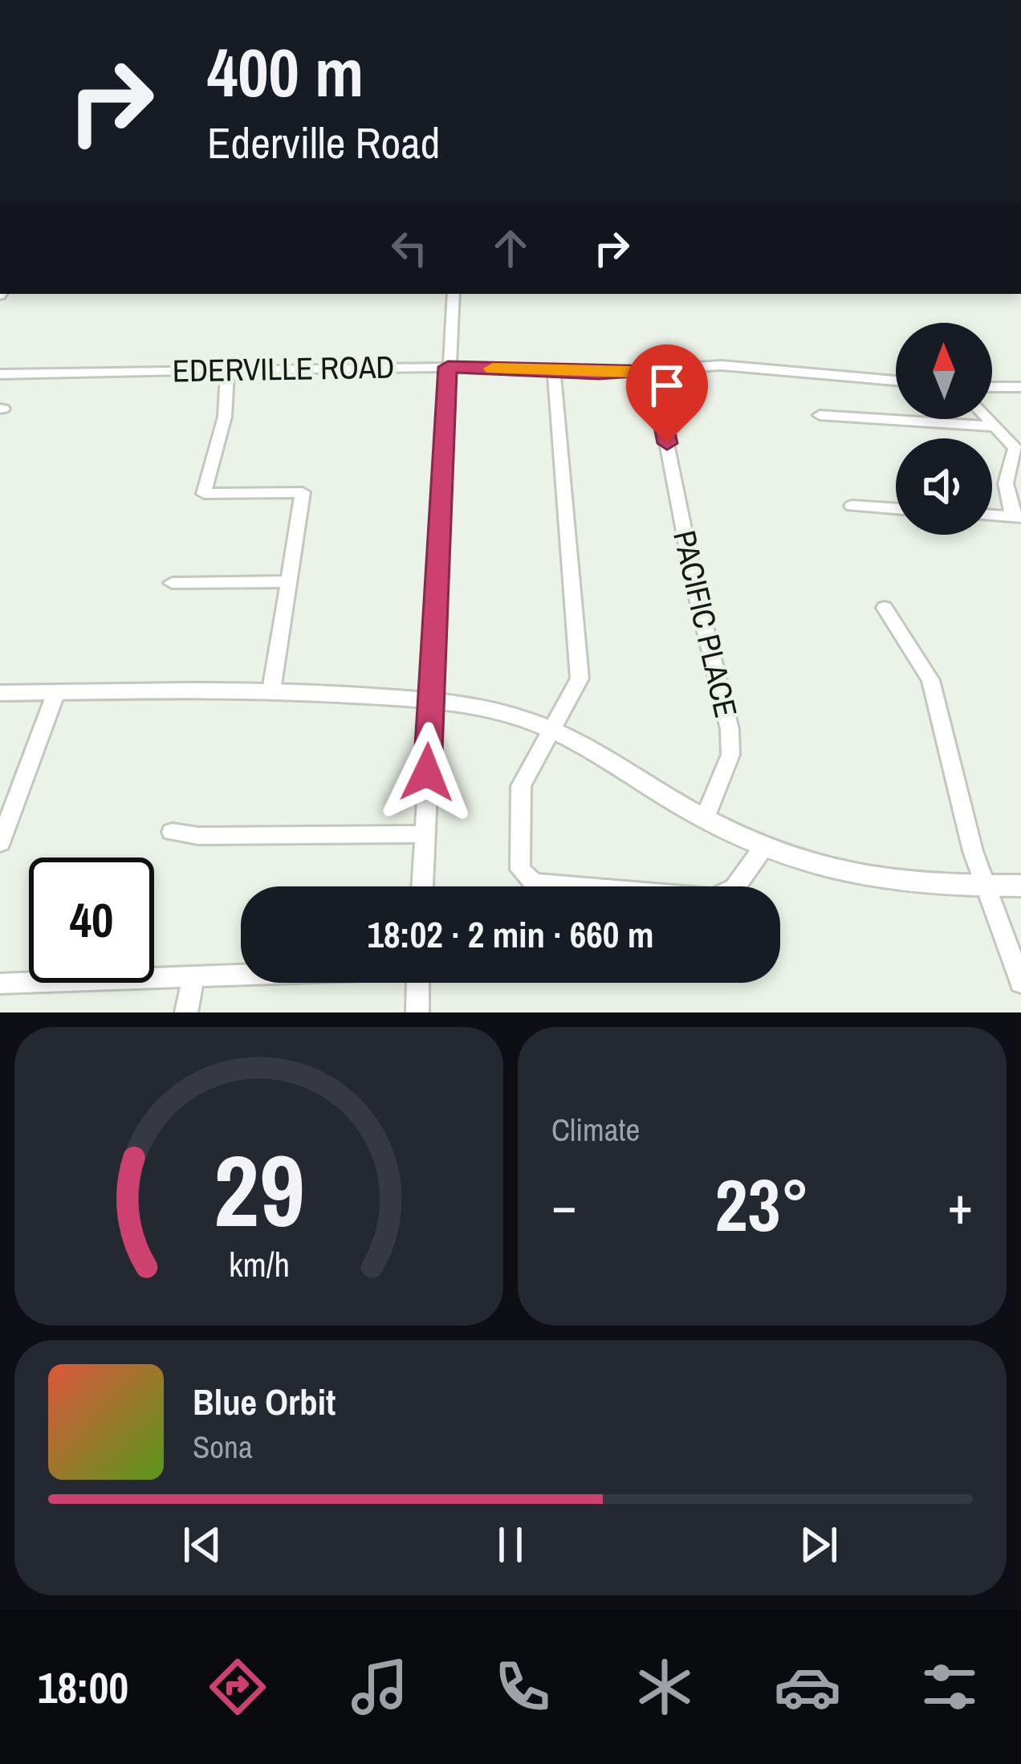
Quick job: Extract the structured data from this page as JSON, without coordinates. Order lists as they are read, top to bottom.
{
  "streets": {
    "street": ["EDERVILLE ROAD", "PACIFIC PLACE"]
  },
  "crossings": [
    ["EDERVILLE ROAD", "PACIFIC PLACE"]
  ],
  "north": "top",
  "page": {
    "turn": ["400 m", "Ederville Road"],
    "limit": "40",
    "trip": "18:02 · 2 min · 660 m",
    "tile": "Climate",
    "heat": ["−", "23°", "+"],
    "song": ["Blue Orbit", "Sona"],
    "tabs": "18:00",
    "gauge": ["29", "km/h"]
  }
}
